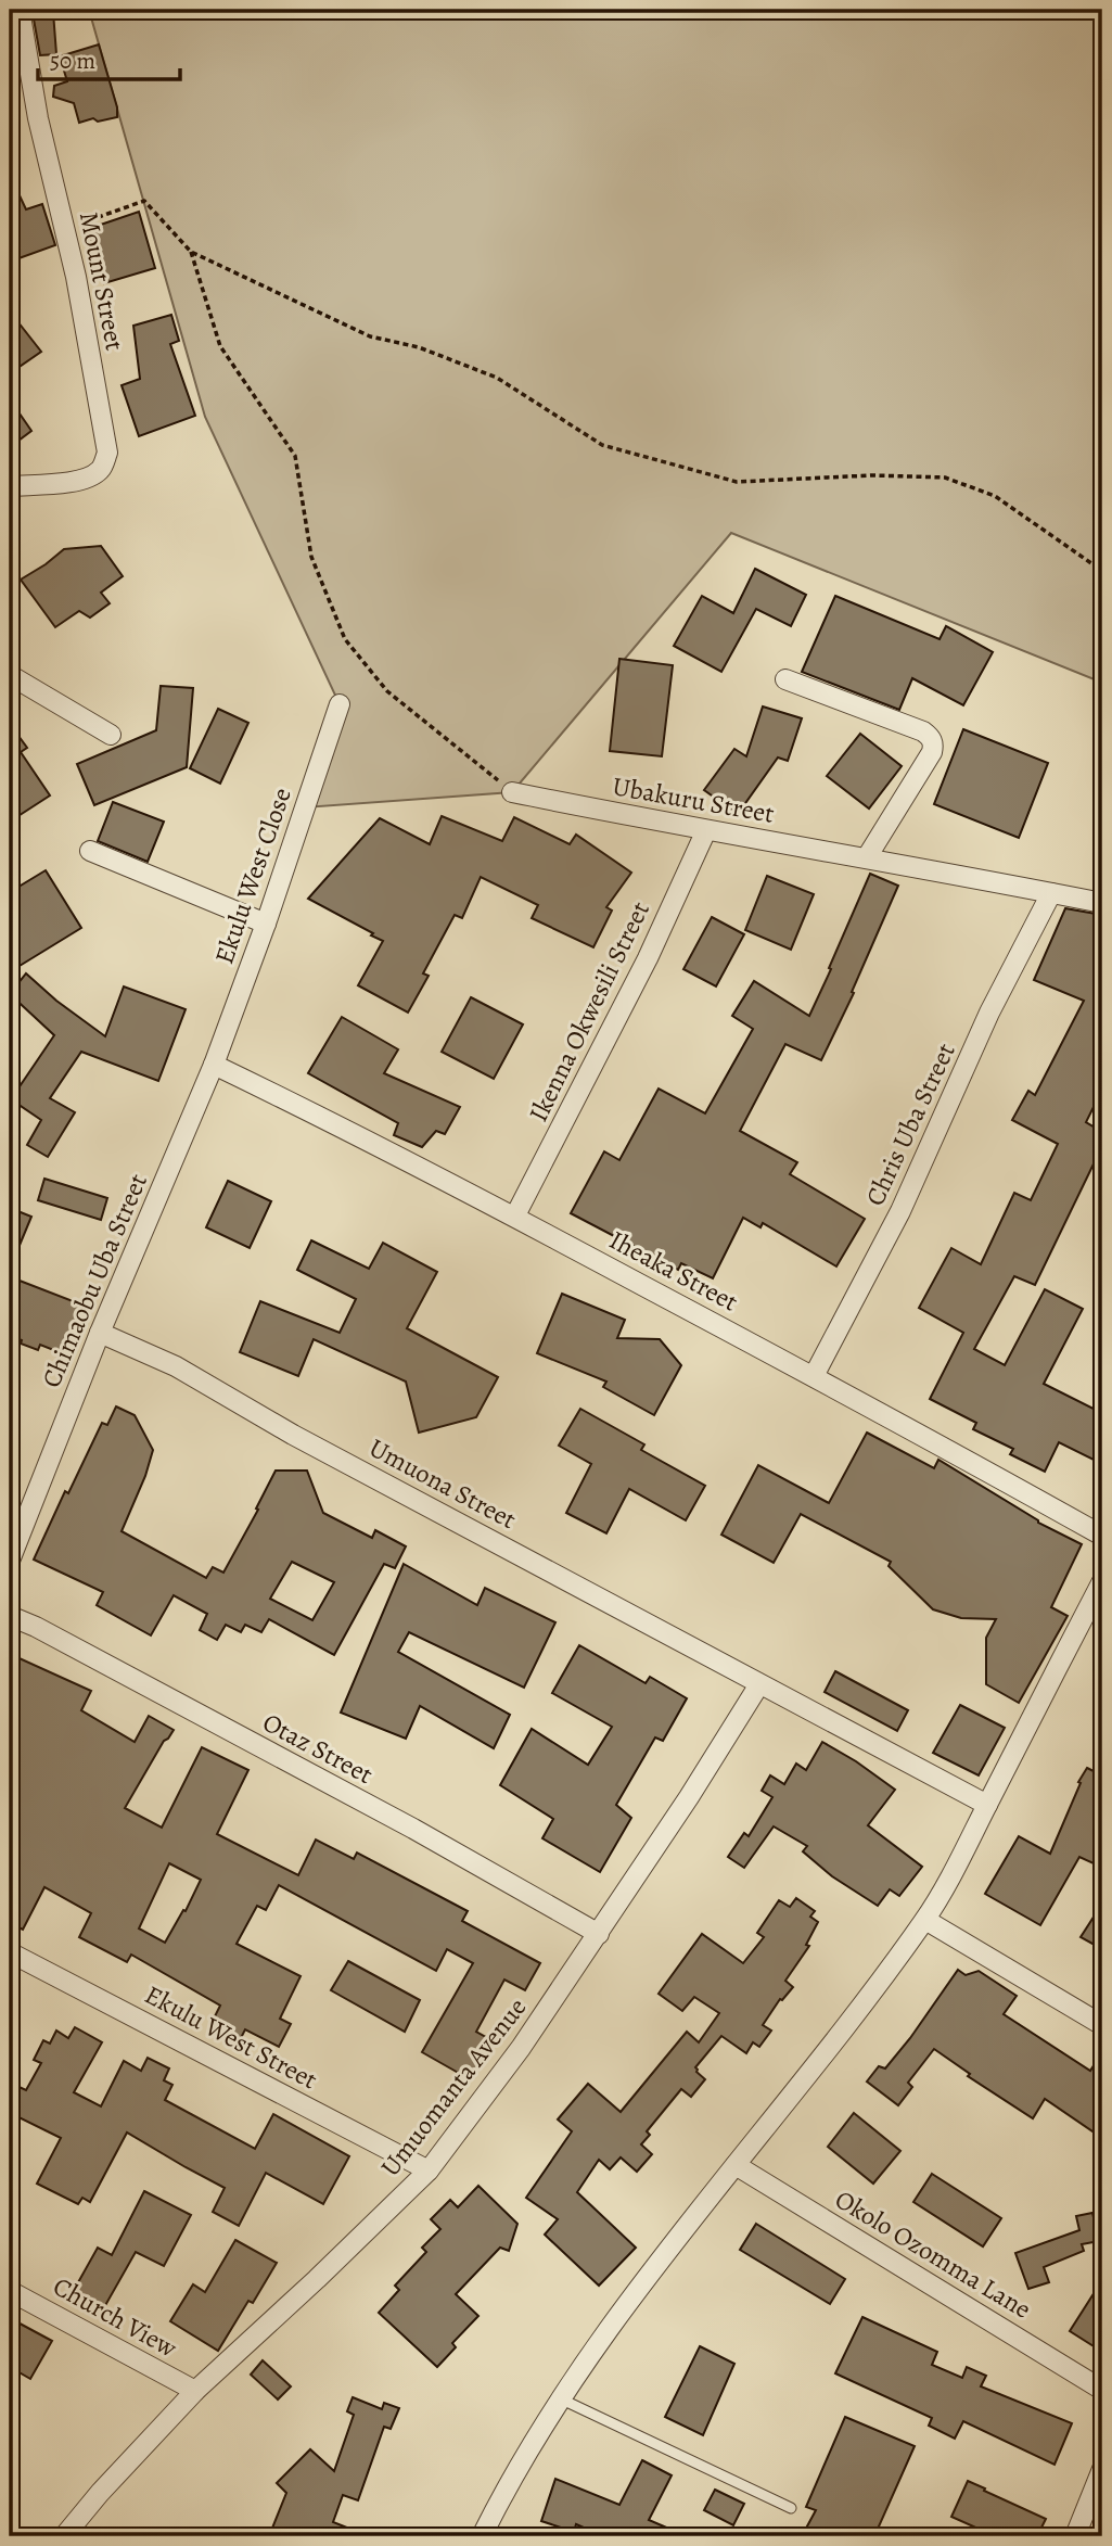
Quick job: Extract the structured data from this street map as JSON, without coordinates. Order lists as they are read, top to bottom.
{
  "streets": {
    "street": [
      "Mount Street",
      "Ubakuru Street",
      "Ekulu West Close",
      "Ikenna Okwesili Street",
      "Chris Uba Street",
      "Iheaka Street",
      "Chimaobu Uba Street",
      "Umuona Street",
      "Otaz Street",
      "Ekulu West Street",
      "Umuomanta Avenue",
      "Okolo Ozomma Lane",
      "Church View"
    ]
  },
  "crossings": [
    ["Ubakuru Street", "Ikenna Okwesili Street"],
    ["Ubakuru Street", "Chris Uba Street"],
    ["Ekulu West Close", "Iheaka Street"],
    ["Ekulu West Close", "Chimaobu Uba Street"],
    ["Ikenna Okwesili Street", "Iheaka Street"],
    ["Chris Uba Street", "Iheaka Street"],
    ["Iheaka Street", "Chimaobu Uba Street"],
    ["Chimaobu Uba Street", "Umuona Street"],
    ["Umuona Street", "Umuomanta Avenue"],
    ["Otaz Street", "Umuomanta Avenue"],
    ["Ekulu West Street", "Umuomanta Avenue"],
    ["Umuomanta Avenue", "Church View"]
  ],
  "scale_bar": "50 m"
}
